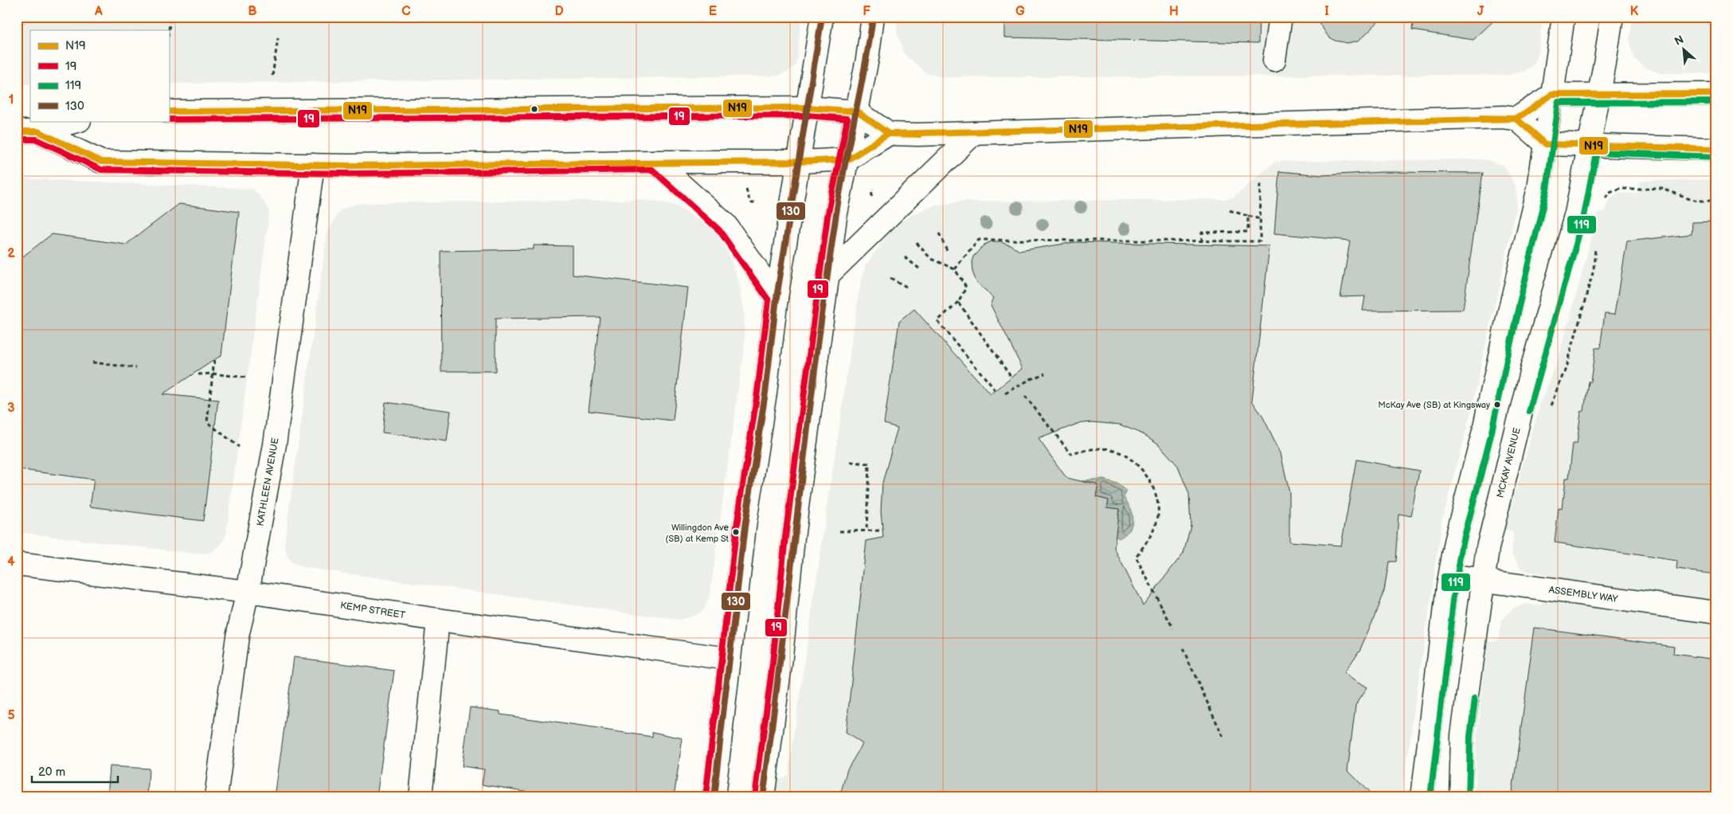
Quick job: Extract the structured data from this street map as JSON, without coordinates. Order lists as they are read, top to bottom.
{
  "streets": {
    "main road": [
      "MCKAY AVENUE",
      "KATHLEEN AVENUE",
      "ASSEMBLY WAY",
      "KEMP STREET"
    ]
  },
  "crossings": [
    ["MCKAY AVENUE", "ASSEMBLY WAY"],
    ["KATHLEEN AVENUE", "KEMP STREET"]
  ],
  "places": ["McKay Ave (SB) at Kingsway", "Willingdon Ave (SB) at Kemp St"],
  "lines": [
    "transit line 130",
    "transit line N19",
    "transit line 119",
    "transit line 19"
  ],
  "legend": [
    "N19",
    "19",
    "119",
    "130"
  ],
  "scale_bar": "20 m",
  "north": "top left",
  "grid": {
    "columns": [
      "A",
      "B",
      "C",
      "D",
      "E",
      "F",
      "G",
      "H",
      "I",
      "J",
      "K"
    ],
    "rows": [
      "1",
      "2",
      "3",
      "4",
      "5"
    ]
  }
}
